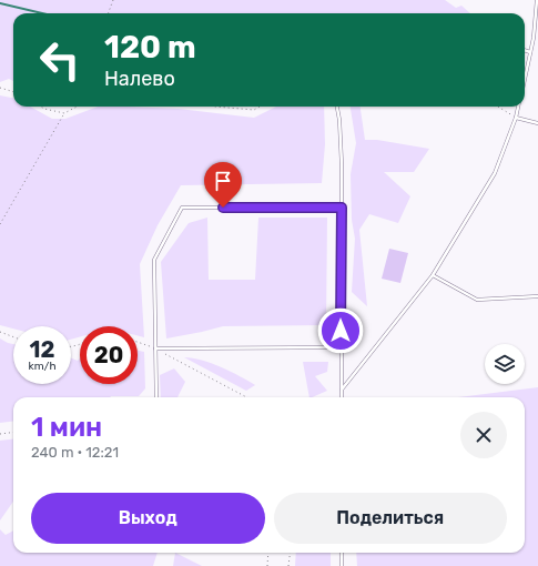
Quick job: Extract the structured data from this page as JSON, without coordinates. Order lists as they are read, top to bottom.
{
  "page": {
    "turn": ["120 m", "Налево"],
    "speed": "12 km/h",
    "limit": "20",
    "heading": ["1 мин", "240 m · 12:21"],
    "buttons": ["Выход", "Поделиться"]
  }
}
